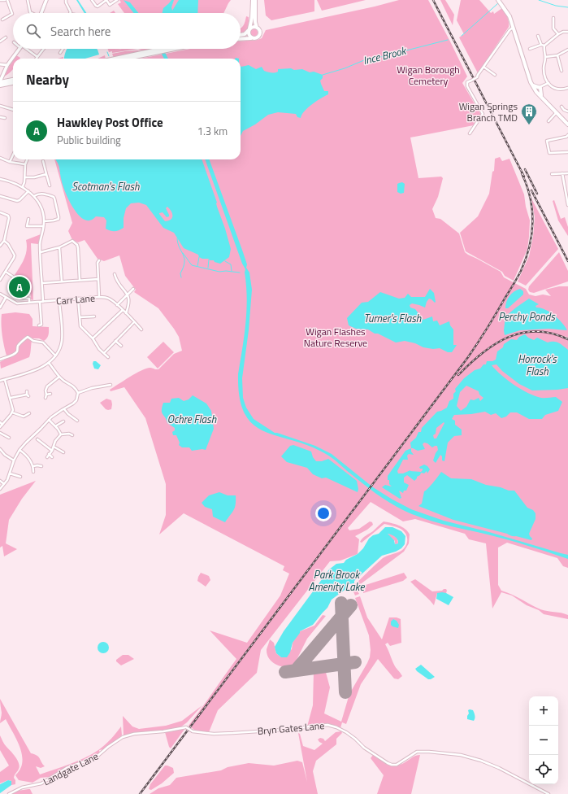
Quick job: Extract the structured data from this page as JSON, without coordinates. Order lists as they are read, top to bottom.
{
  "streets": {
    "street": ["Carr Lane", "Bryn Gates Lane", "Landgate Lane"]
  },
  "crossings": [
    ["Bryn Gates Lane", "Landgate Lane"]
  ],
  "water": [
    "Ince Brook",
    "Scotman's Flash",
    "Perchy Ponds",
    "Turner's Flash",
    "Horrock's Flash",
    "Ochre Flash",
    "Park Brook Amenity Lake"
  ],
  "parks": ["Wigan Borough Cemetery", "Wigan Flashes Nature Reserve"],
  "places": {
    "building": ["Wigan Springs Branch TMD"]
  },
  "page": {
    "search": "Search here",
    "heading": "Nearby",
    "list": [
      {
        "mark": "A",
        "name": "Hawkley Post Office",
        "note": "Public building",
        "value": "1.3 km"
      }
    ],
    "pins": "A",
    "map_buttons": ["+", "−"]
  }
}
